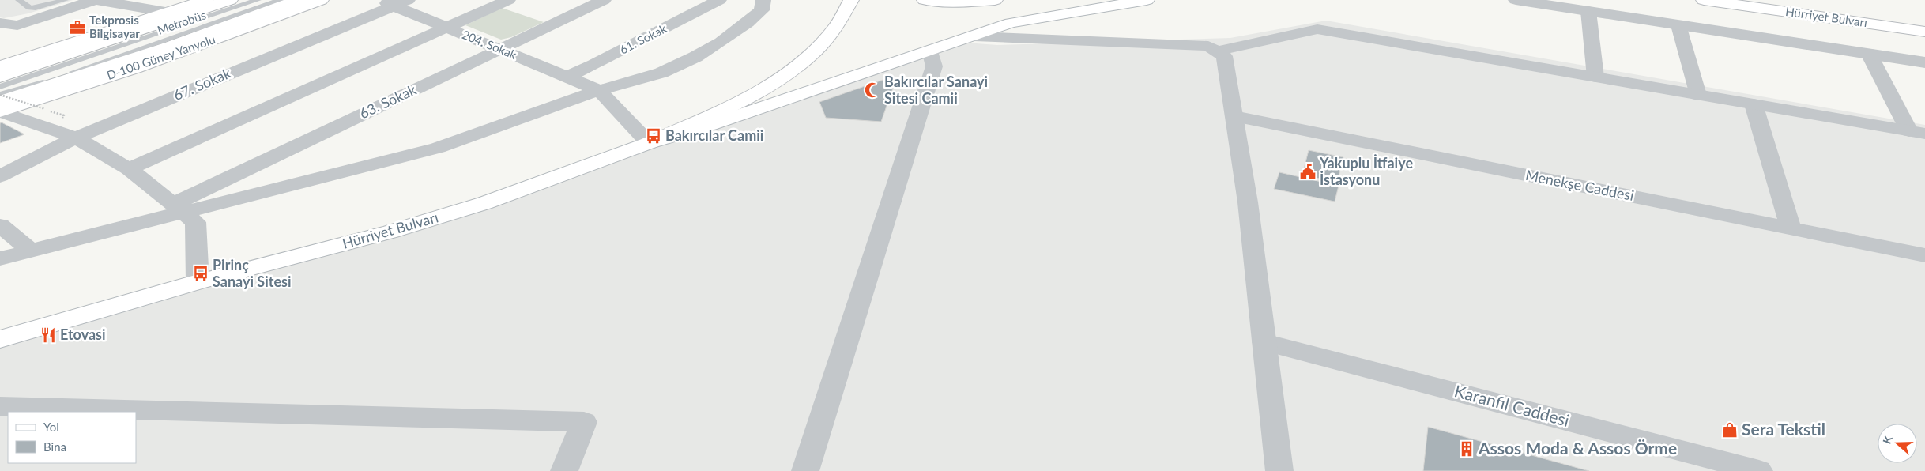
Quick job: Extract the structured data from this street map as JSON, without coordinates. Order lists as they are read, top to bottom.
{
  "streets": {
    "main road": ["Hürriyet Bulvarı", "D-100 Güney Yanyolu"],
    "street": [
      "61. Sokak",
      "204. Sokak",
      "67. Sokak",
      "63. Sokak",
      "Menekşe Caddesi",
      "Karanfil Caddesi"
    ],
    "lane": ["Metrobüs"]
  },
  "crossings": [
    ["Metrobüs", "D-100 Güney Yanyolu"],
    ["61. Sokak", "204. Sokak"],
    ["204. Sokak", "67. Sokak"],
    ["204. Sokak", "63. Sokak"]
  ],
  "places": {
    "office": ["Tekprosis Bilgisayar"],
    "mosque": ["Bakırcılar Sanayi Sitesi Camii"],
    "bus stop": ["Bakırcılar Camii", "Pirinç Sanayi Sitesi"],
    "public building": ["Yakuplu İtfaiye İstasyonu"],
    "restaurant": ["Etovasi"],
    "shop": ["Sera Tekstil"],
    "building": ["Assos Moda & Assos Örme"]
  },
  "legend": ["Yol", "Bina"],
  "north": "left"
}
